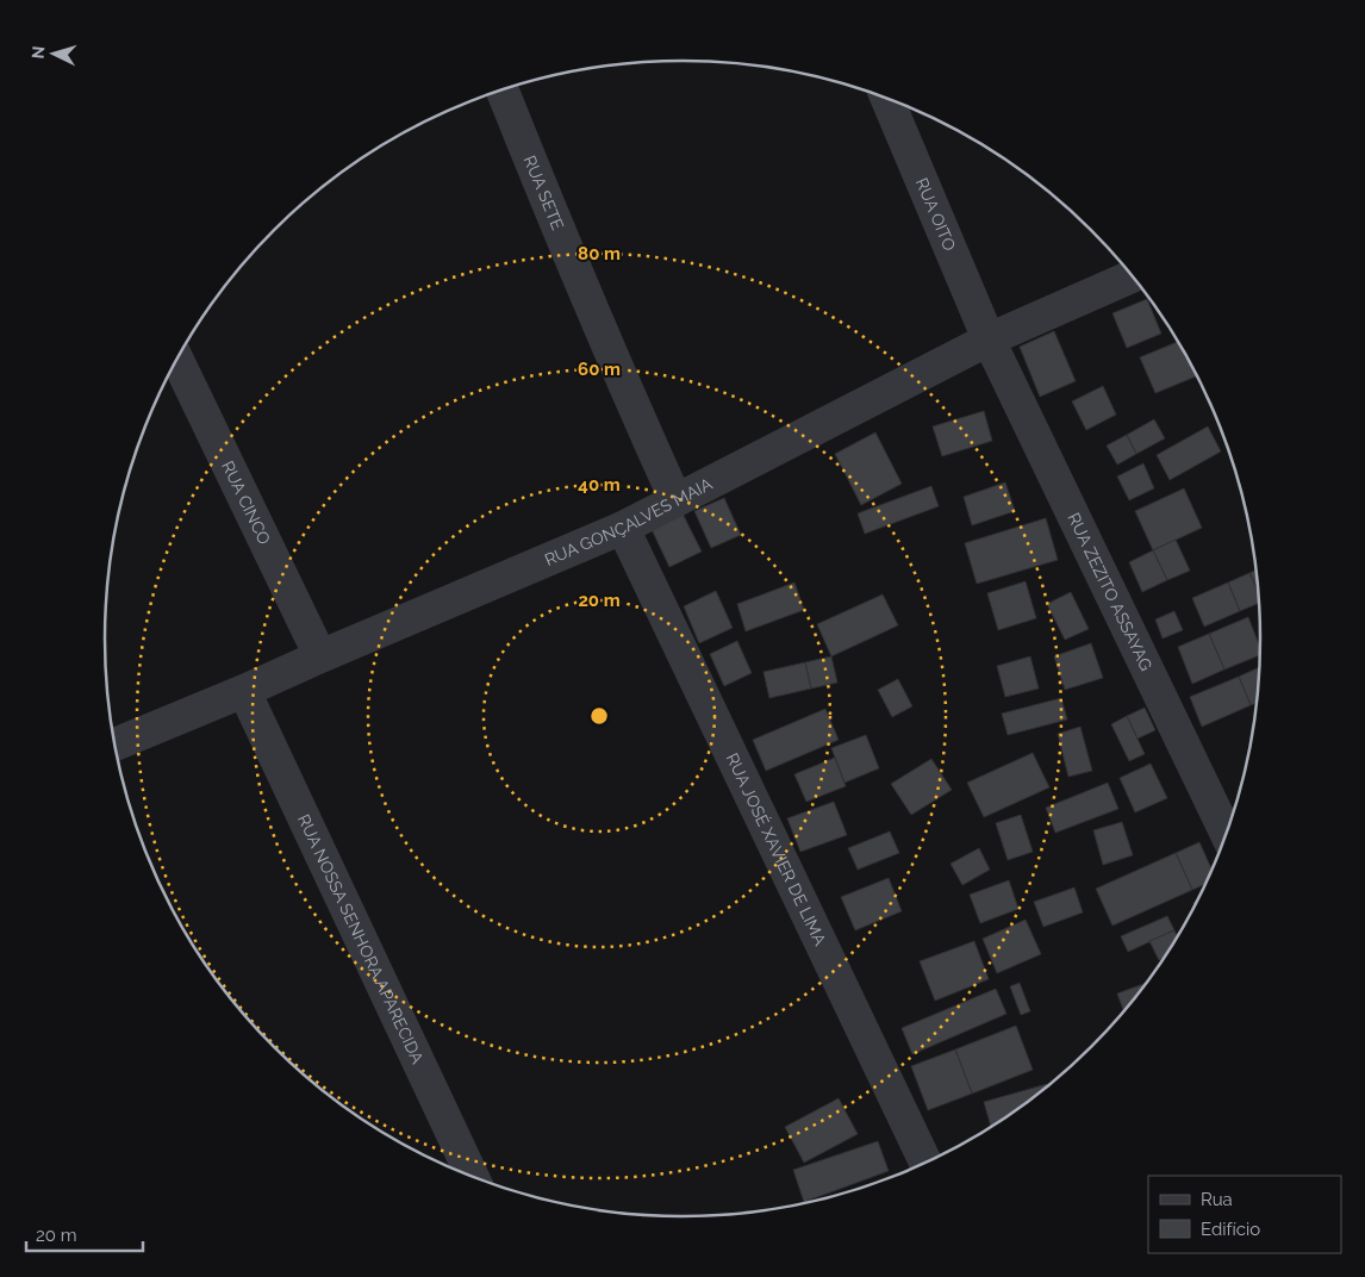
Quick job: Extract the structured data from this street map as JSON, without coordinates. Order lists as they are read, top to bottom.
{
  "streets": {
    "street": [
      "RUA SETE",
      "RUA OITO",
      "RUA CINCO",
      "RUA GONÇALVES MAIA",
      "RUA ZEZITO ASSAYAG",
      "RUA JOSÉ XAVIER DE LIMA",
      "RUA NOSSA SENHORA APARECIDA"
    ]
  },
  "crossings": [
    ["RUA SETE", "RUA GONÇALVES MAIA"],
    ["RUA OITO", "RUA GONÇALVES MAIA"],
    ["RUA OITO", "RUA ZEZITO ASSAYAG"],
    ["RUA CINCO", "RUA GONÇALVES MAIA"],
    ["RUA GONÇALVES MAIA", "RUA ZEZITO ASSAYAG"],
    ["RUA GONÇALVES MAIA", "RUA JOSÉ XAVIER DE LIMA"],
    ["RUA GONÇALVES MAIA", "RUA NOSSA SENHORA APARECIDA"]
  ],
  "legend": ["Rua", "Edifício"],
  "scale_bar": "20 m",
  "north": "left",
  "rings": [
    "80 m",
    "60 m",
    "40 m",
    "20 m"
  ]
}
